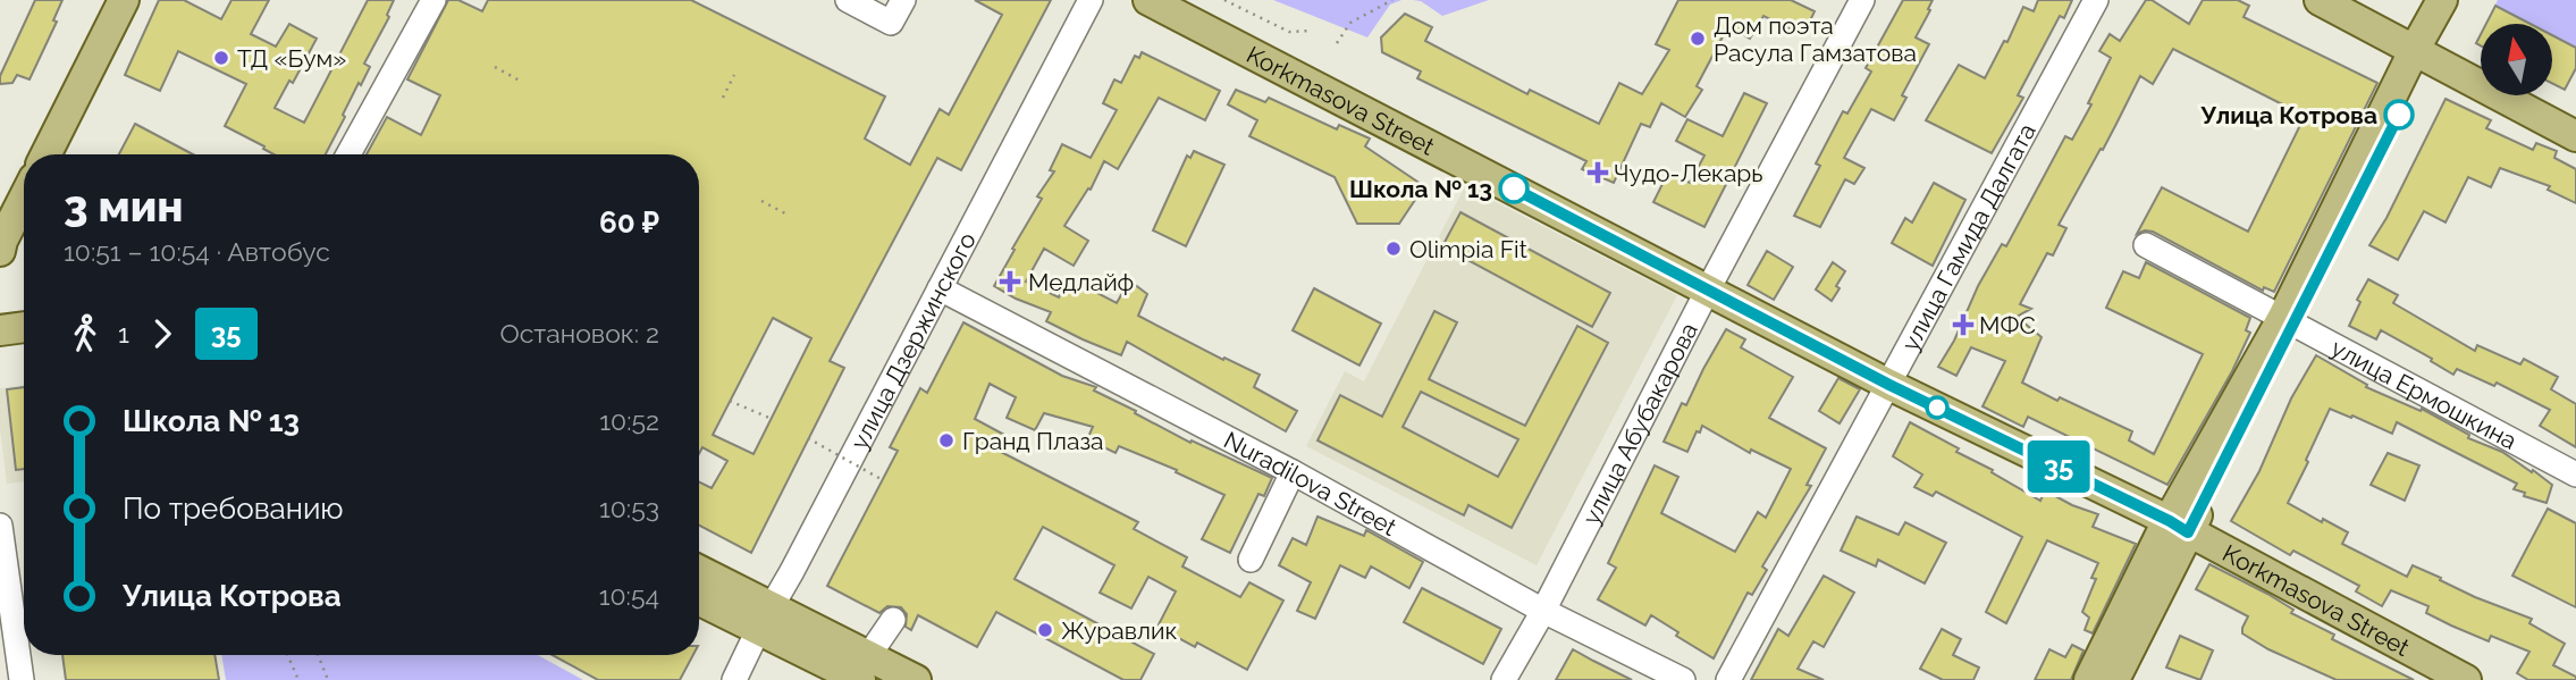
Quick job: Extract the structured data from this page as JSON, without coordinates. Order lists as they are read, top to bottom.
{
  "streets": {
    "main road": ["Korkmasova Street"],
    "street": [
      "улица Гамида Далгата",
      "улица Дзержинского",
      "улица Ермошкина",
      "улица Абубакарова",
      "Nuradilova Street"
    ]
  },
  "crossings": [
    ["Korkmasova Street", "улица Гамида Далгата"],
    ["Korkmasova Street", "улица Абубакарова"],
    ["улица Дзержинского", "Nuradilova Street"],
    ["улица Абубакарова", "Nuradilova Street"]
  ],
  "places": {
    "other": [
      "Дом поэта Расула Гамзатова",
      "ТД «Бум»",
      "Улица Котрова",
      "Школа № 13",
      "Olimpia Fit",
      "Гранд Плаза",
      "Журавлик"
    ],
    "health": ["Чудо-Лекарь", "Медлайф", "МФС"]
  },
  "lines": ["bus line 35"],
  "north": "top",
  "page": {
    "on_map": "35",
    "heading": ["3 мин", "10:51 – 10:54 · Автобус", "60 ₽"],
    "legs": ["1", "35", "Остановок: 2"],
    "list": [
      {
        "name": "Школа № 13",
        "value": "10:52"
      },
      {
        "name": "По требованию",
        "value": "10:53"
      },
      {
        "name": "Улица Котрова",
        "value": "10:54"
      }
    ]
  }
}
